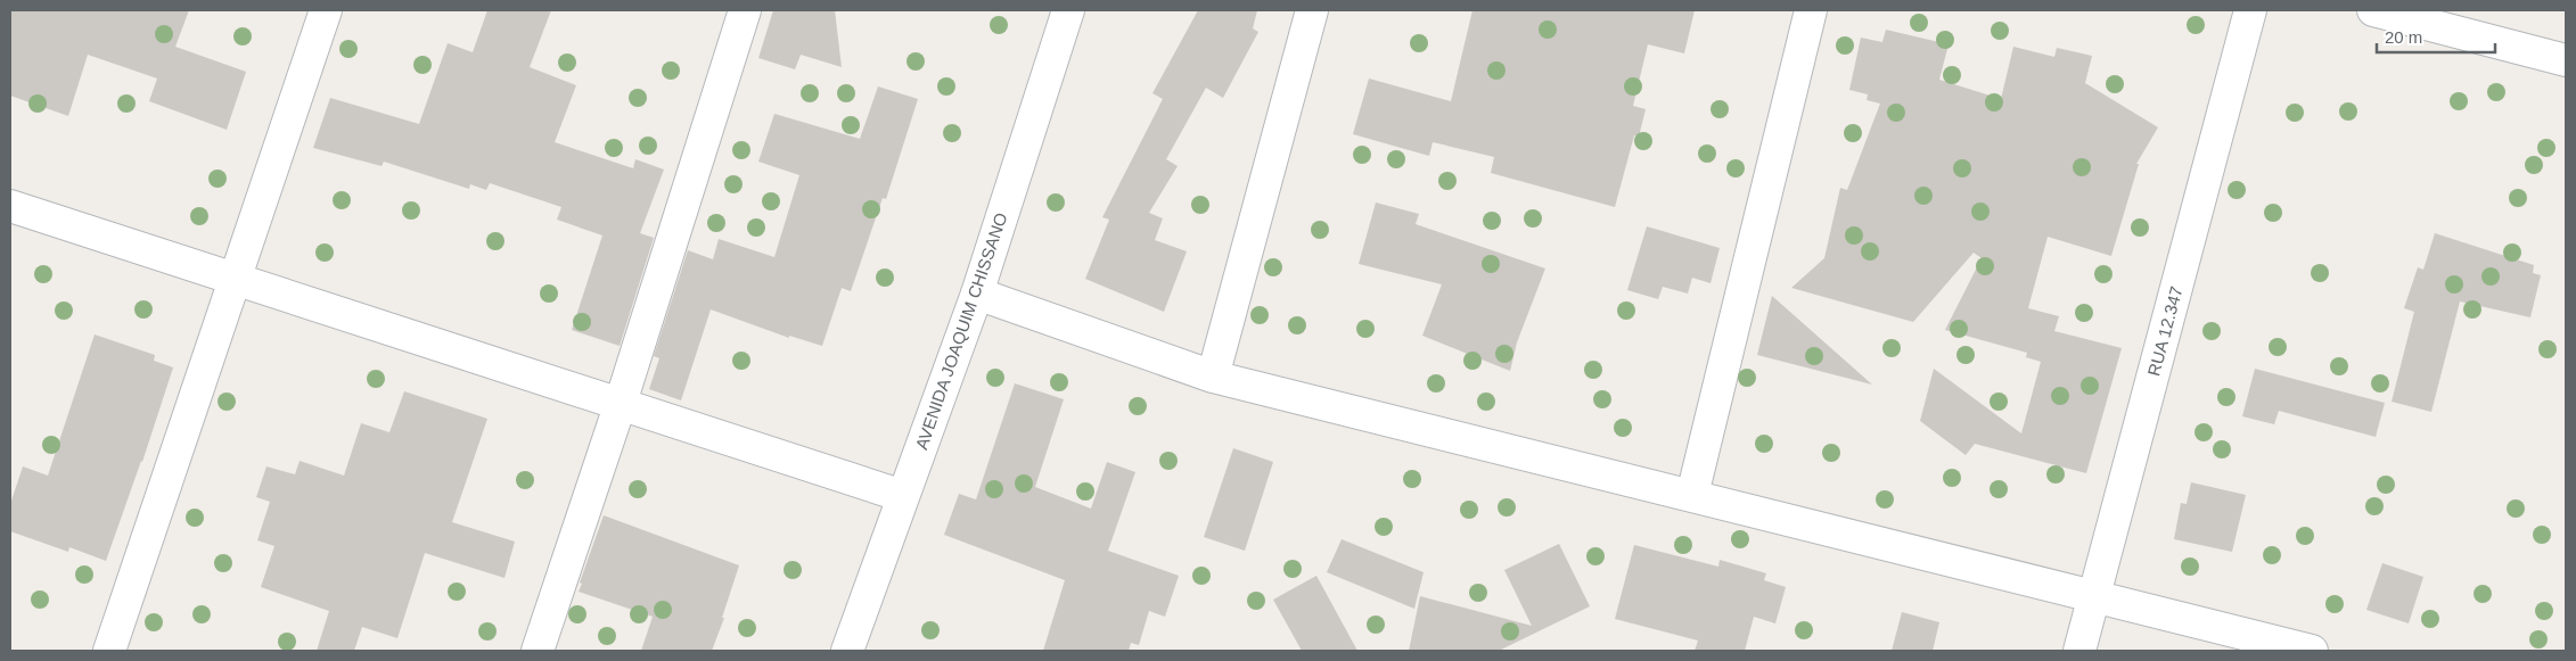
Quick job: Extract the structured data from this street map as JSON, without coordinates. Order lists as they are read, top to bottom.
{
  "streets": {
    "street": ["AVENIDA JOAQUIM CHISSANO", "RUA 12.347"]
  },
  "scale_bar": "20 m"
}
